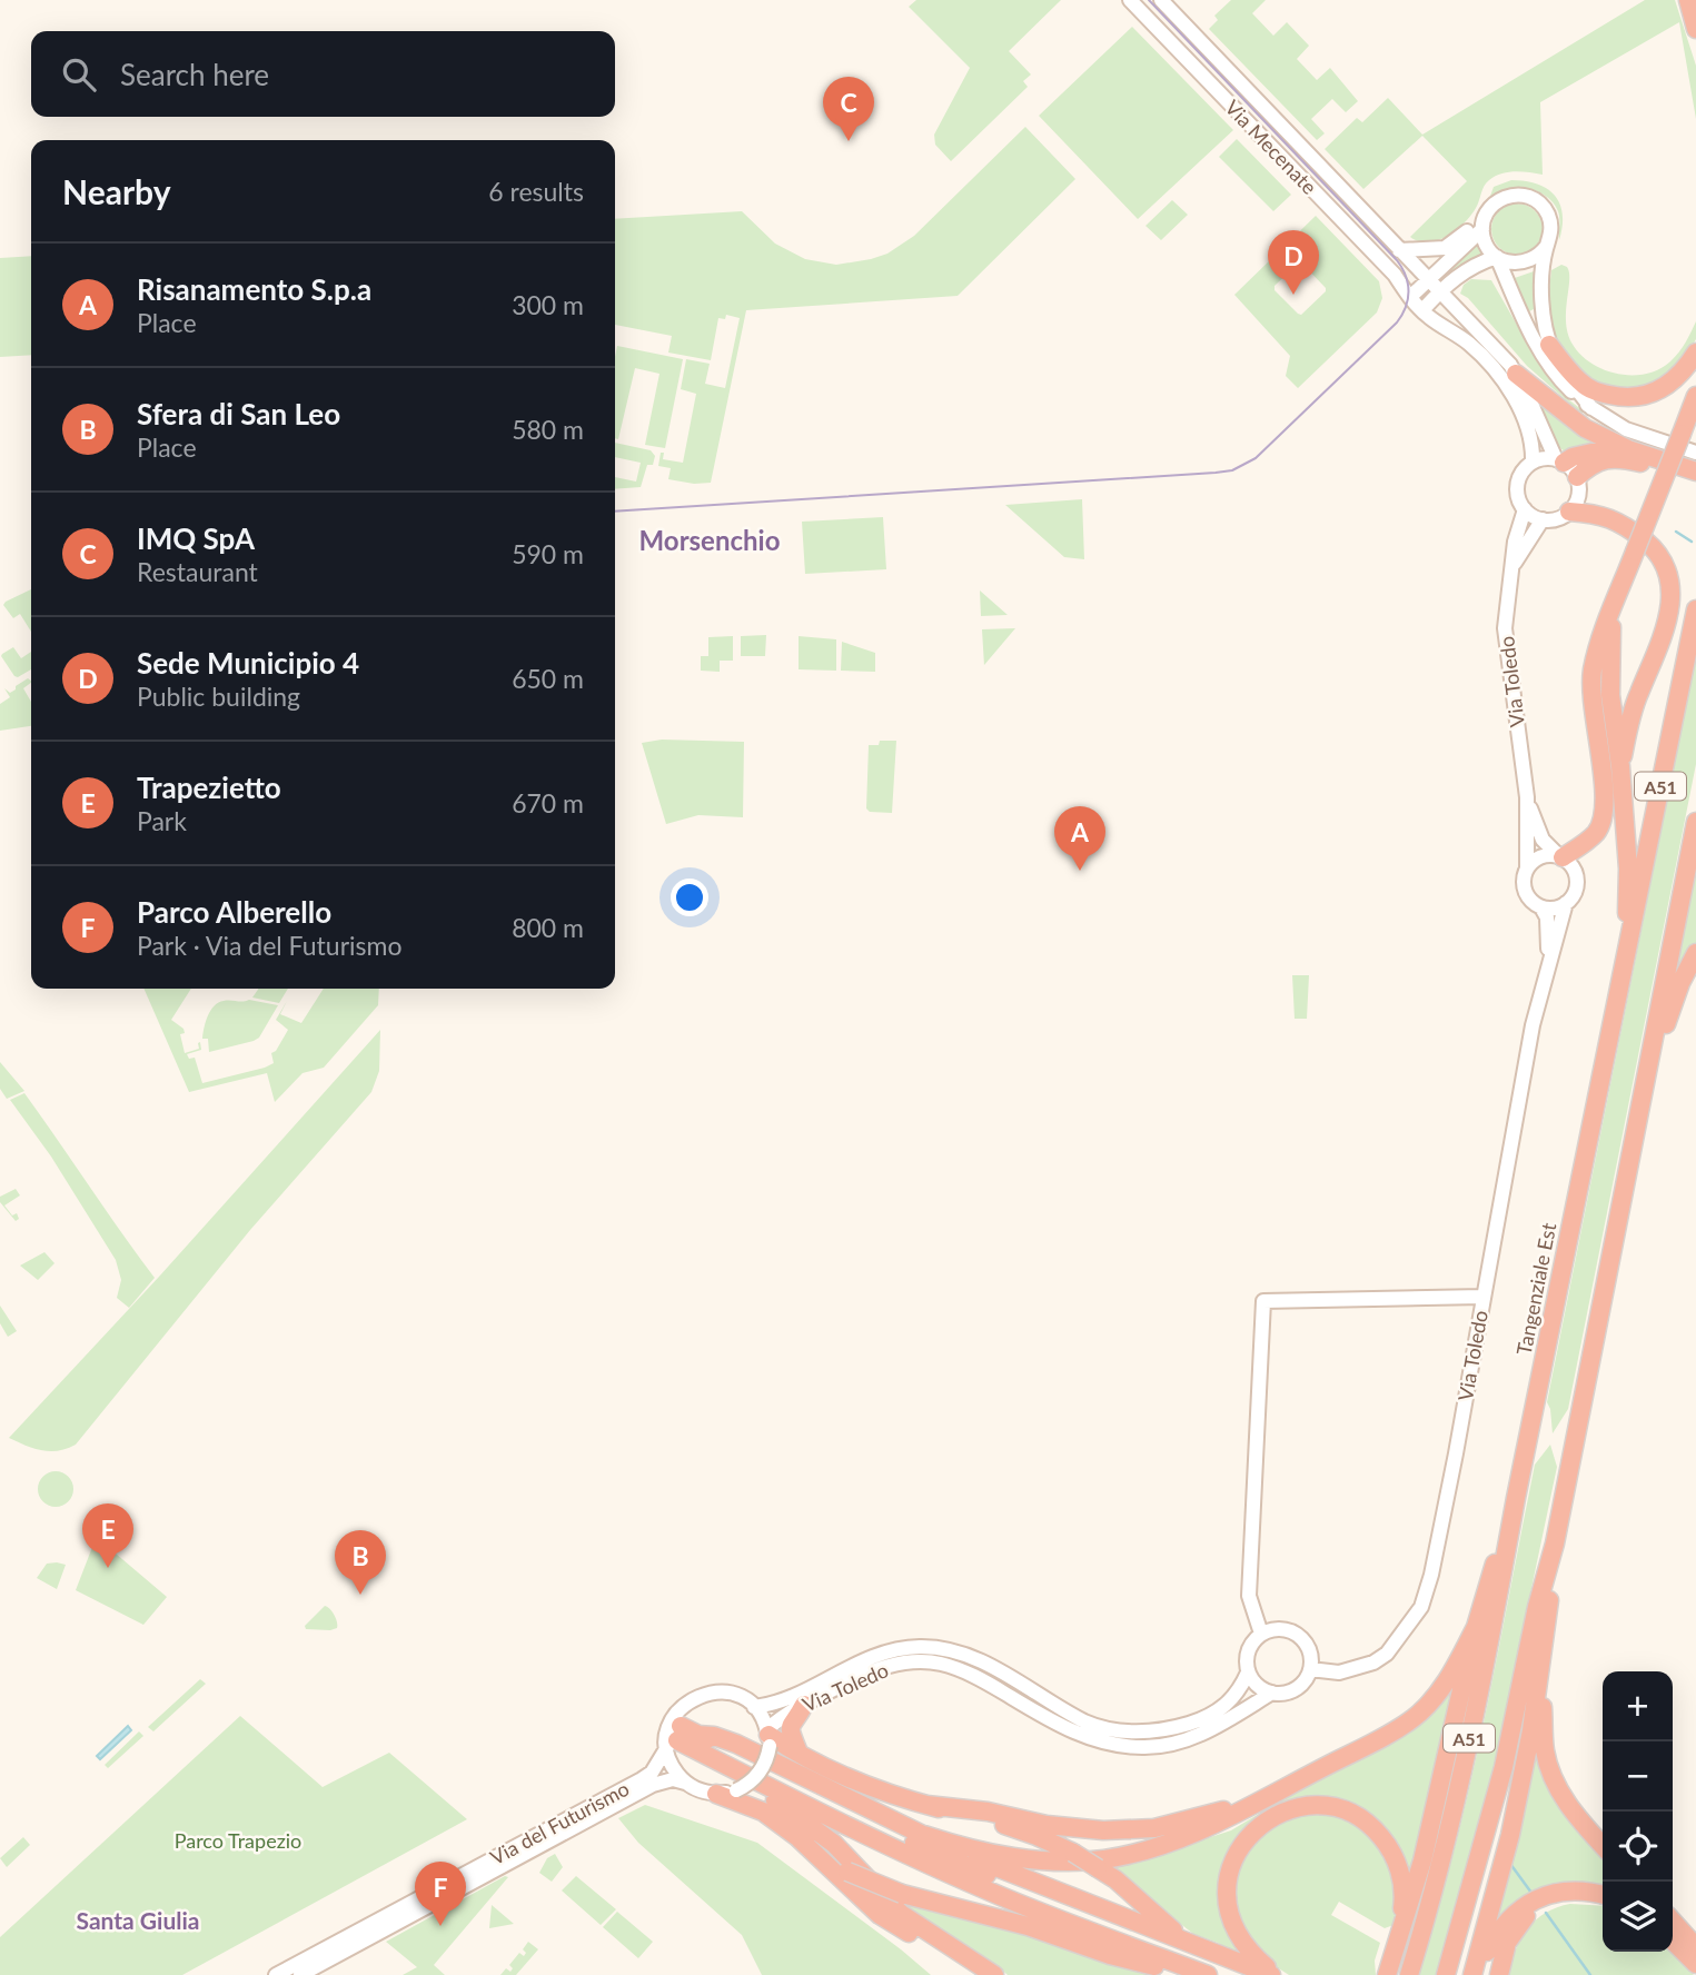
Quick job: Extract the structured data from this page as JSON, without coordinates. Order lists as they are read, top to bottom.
{
  "streets": {
    "highway": ["A51", "Tangenziale Est"],
    "street": ["Via Mecenate", "Via Toledo", "Via del Futurismo"]
  },
  "crossings": [
    ["Via Mecenate", "Via Toledo"]
  ],
  "districts": ["Morsenchio", "Santa Giulia"],
  "parks": ["Parco Trapezio"],
  "page": {
    "search": "Search here",
    "pins": [
      "C",
      "D",
      "A",
      "E",
      "B",
      "F"
    ],
    "heading": ["Nearby", "6 results"],
    "list": [
      {
        "mark": "A",
        "name": "Risanamento S.p.a",
        "note": "Place",
        "value": "300 m"
      },
      {
        "mark": "B",
        "name": "Sfera di San Leo",
        "note": "Place",
        "value": "580 m"
      },
      {
        "mark": "C",
        "name": "IMQ SpA",
        "note": "Restaurant",
        "value": "590 m"
      },
      {
        "mark": "D",
        "name": "Sede Municipio 4",
        "note": "Public building",
        "value": "650 m"
      },
      {
        "mark": "E",
        "name": "Trapezietto",
        "note": "Park",
        "value": "670 m"
      },
      {
        "mark": "F",
        "name": "Parco Alberello",
        "note": "Park · Via del Futurismo",
        "value": "800 m"
      }
    ],
    "map_buttons": ["+", "−"]
  }
}
